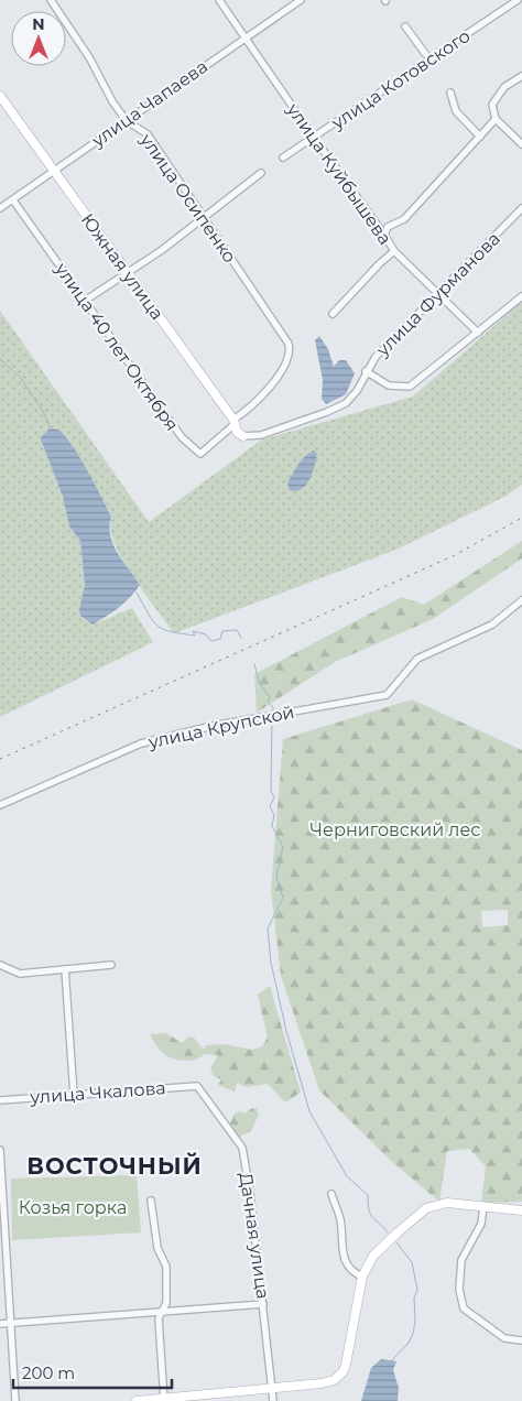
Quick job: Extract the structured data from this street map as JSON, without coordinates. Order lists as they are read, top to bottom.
{
  "streets": {
    "street": [
      "улица Котовского",
      "улица Чапаева",
      "улица Куйбышева",
      "улица Осипенко",
      "Южная улица",
      "улица Фурманова",
      "улица 40 лет Октября",
      "улица Крупской",
      "улица Чкалова",
      "Дачная улица"
    ]
  },
  "crossings": [
    ["улица Котовского", "улица Куйбышева"],
    ["улица Чапаева", "улица Куйбышева"],
    ["улица Чапаева", "улица Осипенко"],
    ["улица Чапаева", "Южная улица"],
    ["улица Чапаева", "улица 40 лет Октября"],
    ["улица Куйбышева", "улица Фурманова"],
    ["улица Осипенко", "Южная улица"],
    ["улица Осипенко", "улица 40 лет Октября"],
    ["Южная улица", "улица Фурманова"],
    ["Южная улица", "улица 40 лет Октября"],
    ["улица Чкалова", "Дачная улица"]
  ],
  "districts": ["ВОСТОЧНЫЙ"],
  "parks": ["Черниговский лес", "Козья горка"],
  "scale_bar": "200 m",
  "north": "top"
}
